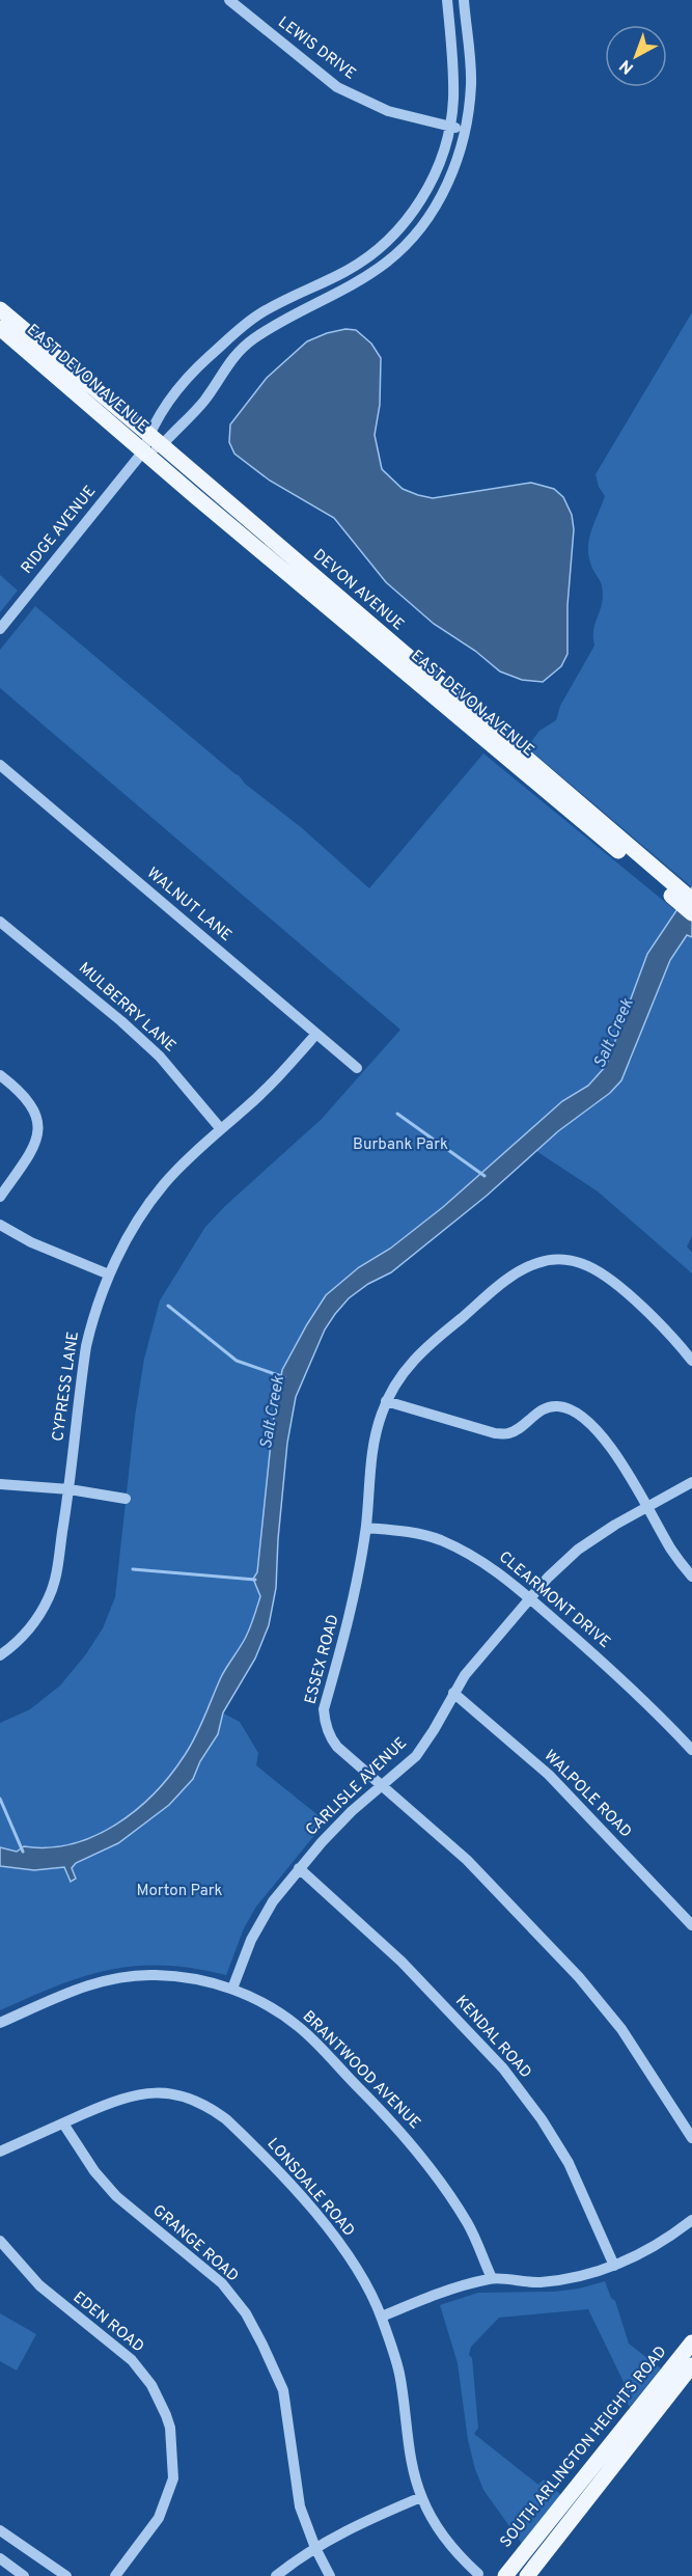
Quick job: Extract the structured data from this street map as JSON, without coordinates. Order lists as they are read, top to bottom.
{
  "streets": {
    "main road": ["EAST DEVON AVENUE", "DEVON AVENUE", "SOUTH ARLINGTON HEIGHTS ROAD"],
    "street": [
      "LEWIS DRIVE",
      "RIDGE AVENUE",
      "WALNUT LANE",
      "MULBERRY LANE",
      "CYPRESS LANE",
      "CLEARMONT DRIVE",
      "ESSEX ROAD",
      "CARLISLE AVENUE",
      "WALPOLE ROAD",
      "KENDAL ROAD",
      "BRANTWOOD AVENUE",
      "LONSDALE ROAD",
      "GRANGE ROAD",
      "EDEN ROAD"
    ]
  },
  "crossings": [
    ["EAST DEVON AVENUE", "RIDGE AVENUE"],
    ["EAST DEVON AVENUE", "DEVON AVENUE"],
    ["WALNUT LANE", "CYPRESS LANE"],
    ["MULBERRY LANE", "CYPRESS LANE"],
    ["CLEARMONT DRIVE", "ESSEX ROAD"],
    ["CLEARMONT DRIVE", "CARLISLE AVENUE"],
    ["ESSEX ROAD", "CARLISLE AVENUE"],
    ["CARLISLE AVENUE", "WALPOLE ROAD"],
    ["CARLISLE AVENUE", "KENDAL ROAD"],
    ["CARLISLE AVENUE", "BRANTWOOD AVENUE"],
    ["LONSDALE ROAD", "GRANGE ROAD"]
  ],
  "water": ["Salt Creek"],
  "parks": ["Burbank Park", "Morton Park"],
  "north": "bottom left"
}
